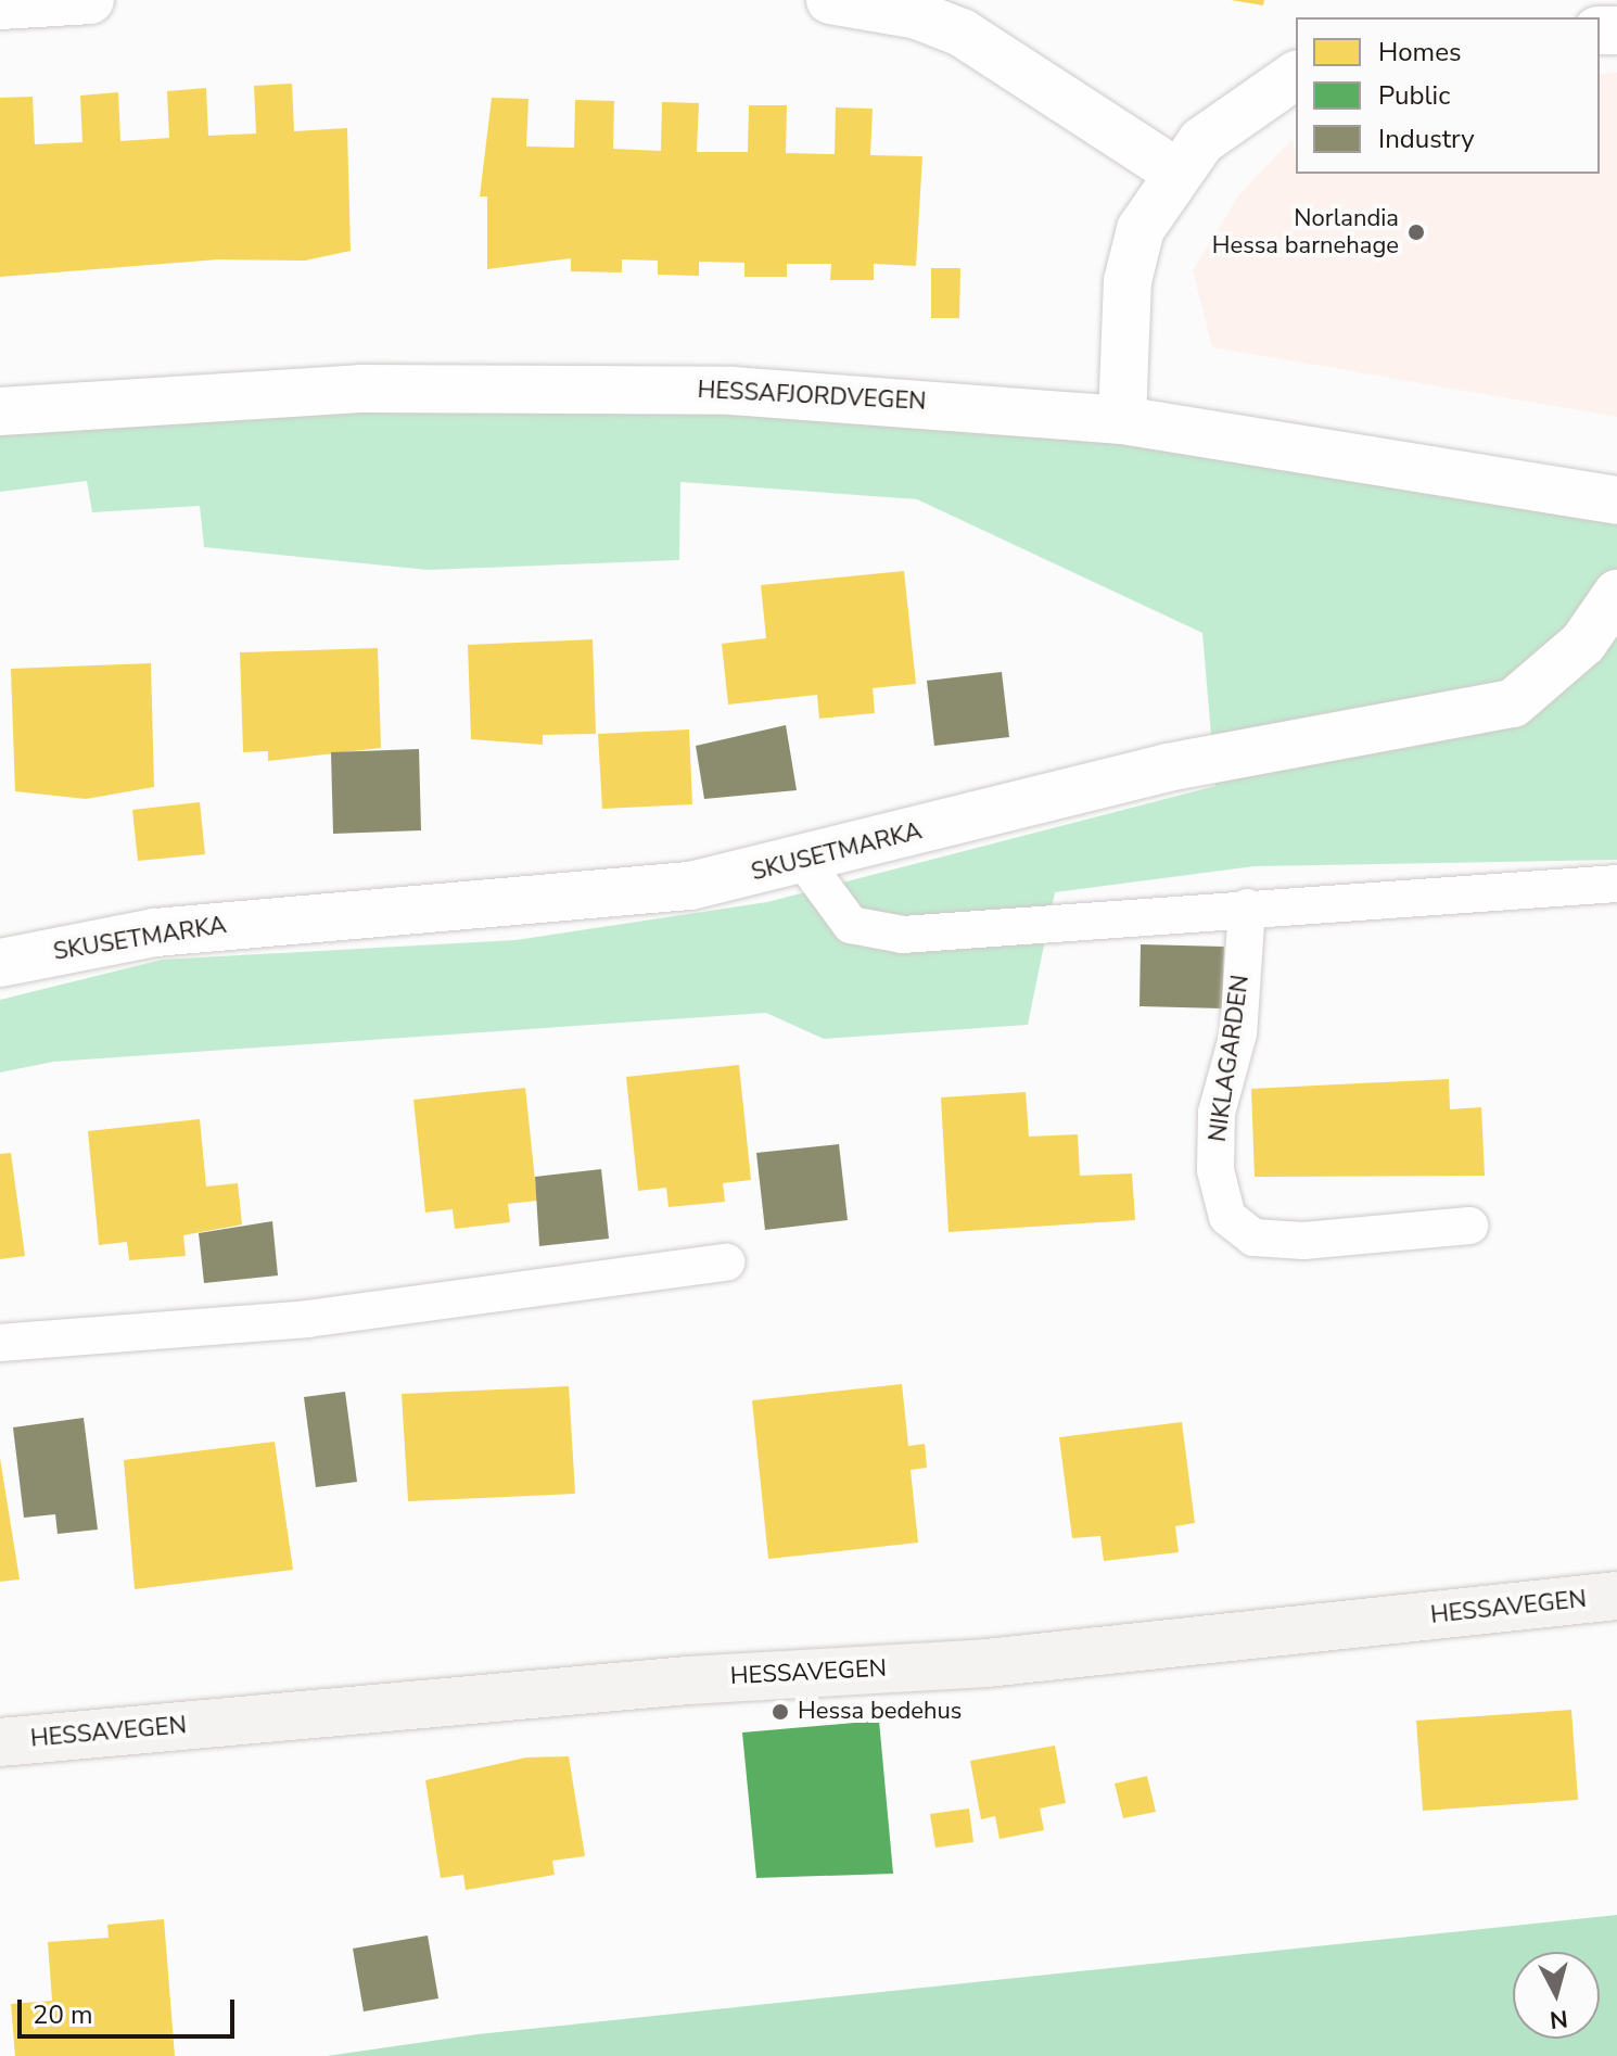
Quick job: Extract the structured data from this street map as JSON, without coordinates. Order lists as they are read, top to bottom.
{
  "streets": {
    "street": ["HESSAFJORDVEGEN", "SKUSETMARKA", "HESSAVEGEN"],
    "lane": ["NIKLAGARDEN"]
  },
  "places": ["Norlandia Hessa barnehage", "Hessa bedehus"],
  "legend": ["Homes", "Public", "Industry"],
  "scale_bar": "20 m",
  "north": "bottom"
}
